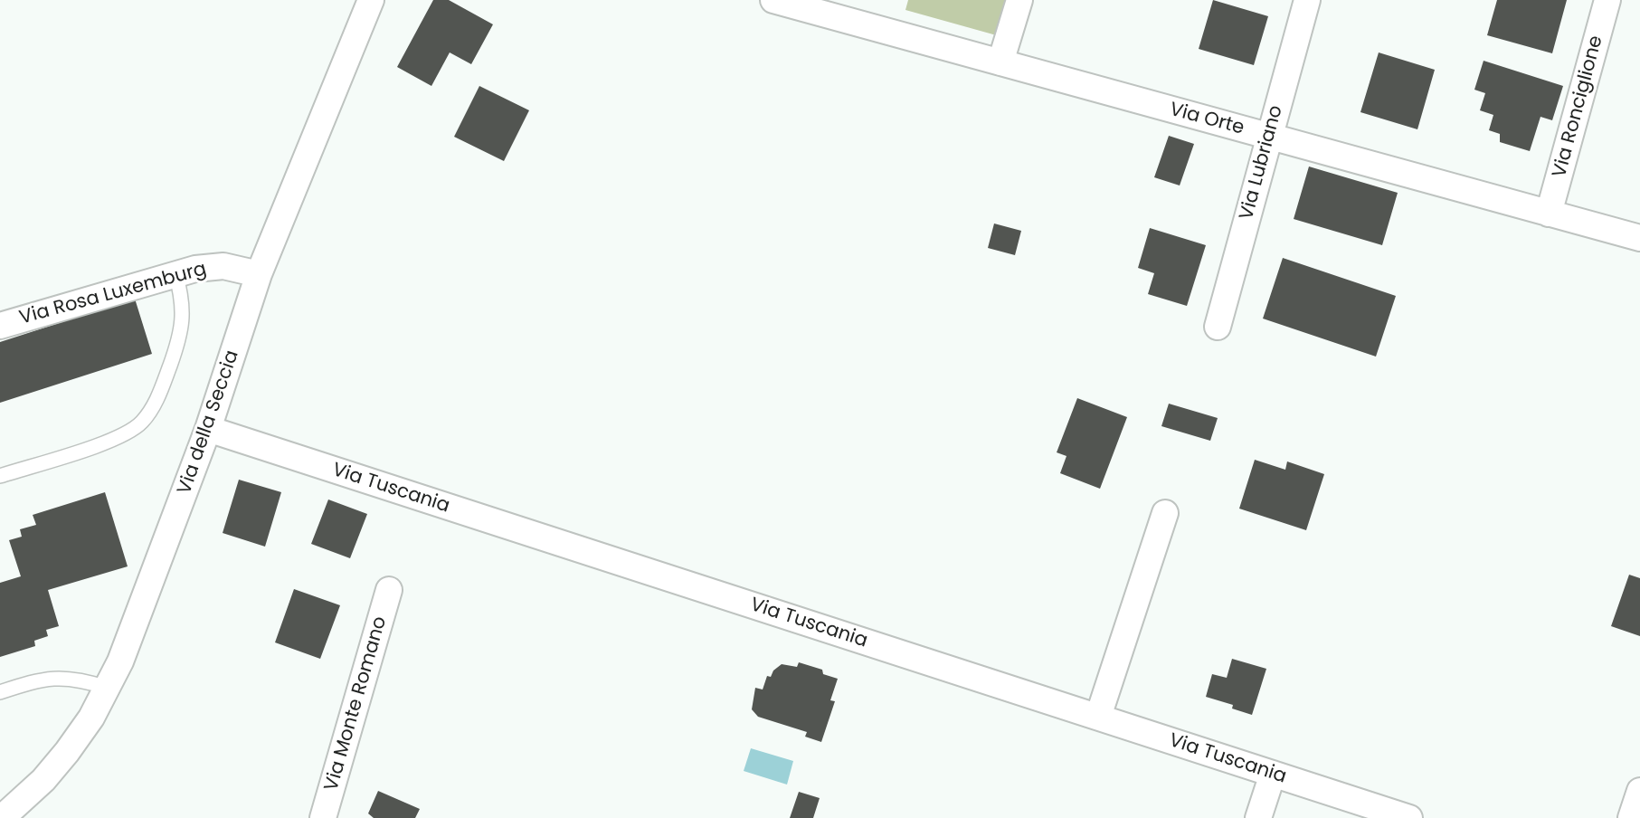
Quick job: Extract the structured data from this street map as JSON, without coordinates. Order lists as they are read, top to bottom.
{
  "streets": {
    "street": [
      "Via Ronciglione",
      "Via Orte",
      "Via Lubriano",
      "Via Rosa Luxemburg",
      "Via della Seccia",
      "Via Tuscania",
      "Via Monte Romano"
    ]
  },
  "crossings": [
    ["Via Ronciglione", "Via Orte"],
    ["Via Orte", "Via Lubriano"],
    ["Via Rosa Luxemburg", "Via della Seccia"],
    ["Via della Seccia", "Via Tuscania"]
  ]
}
